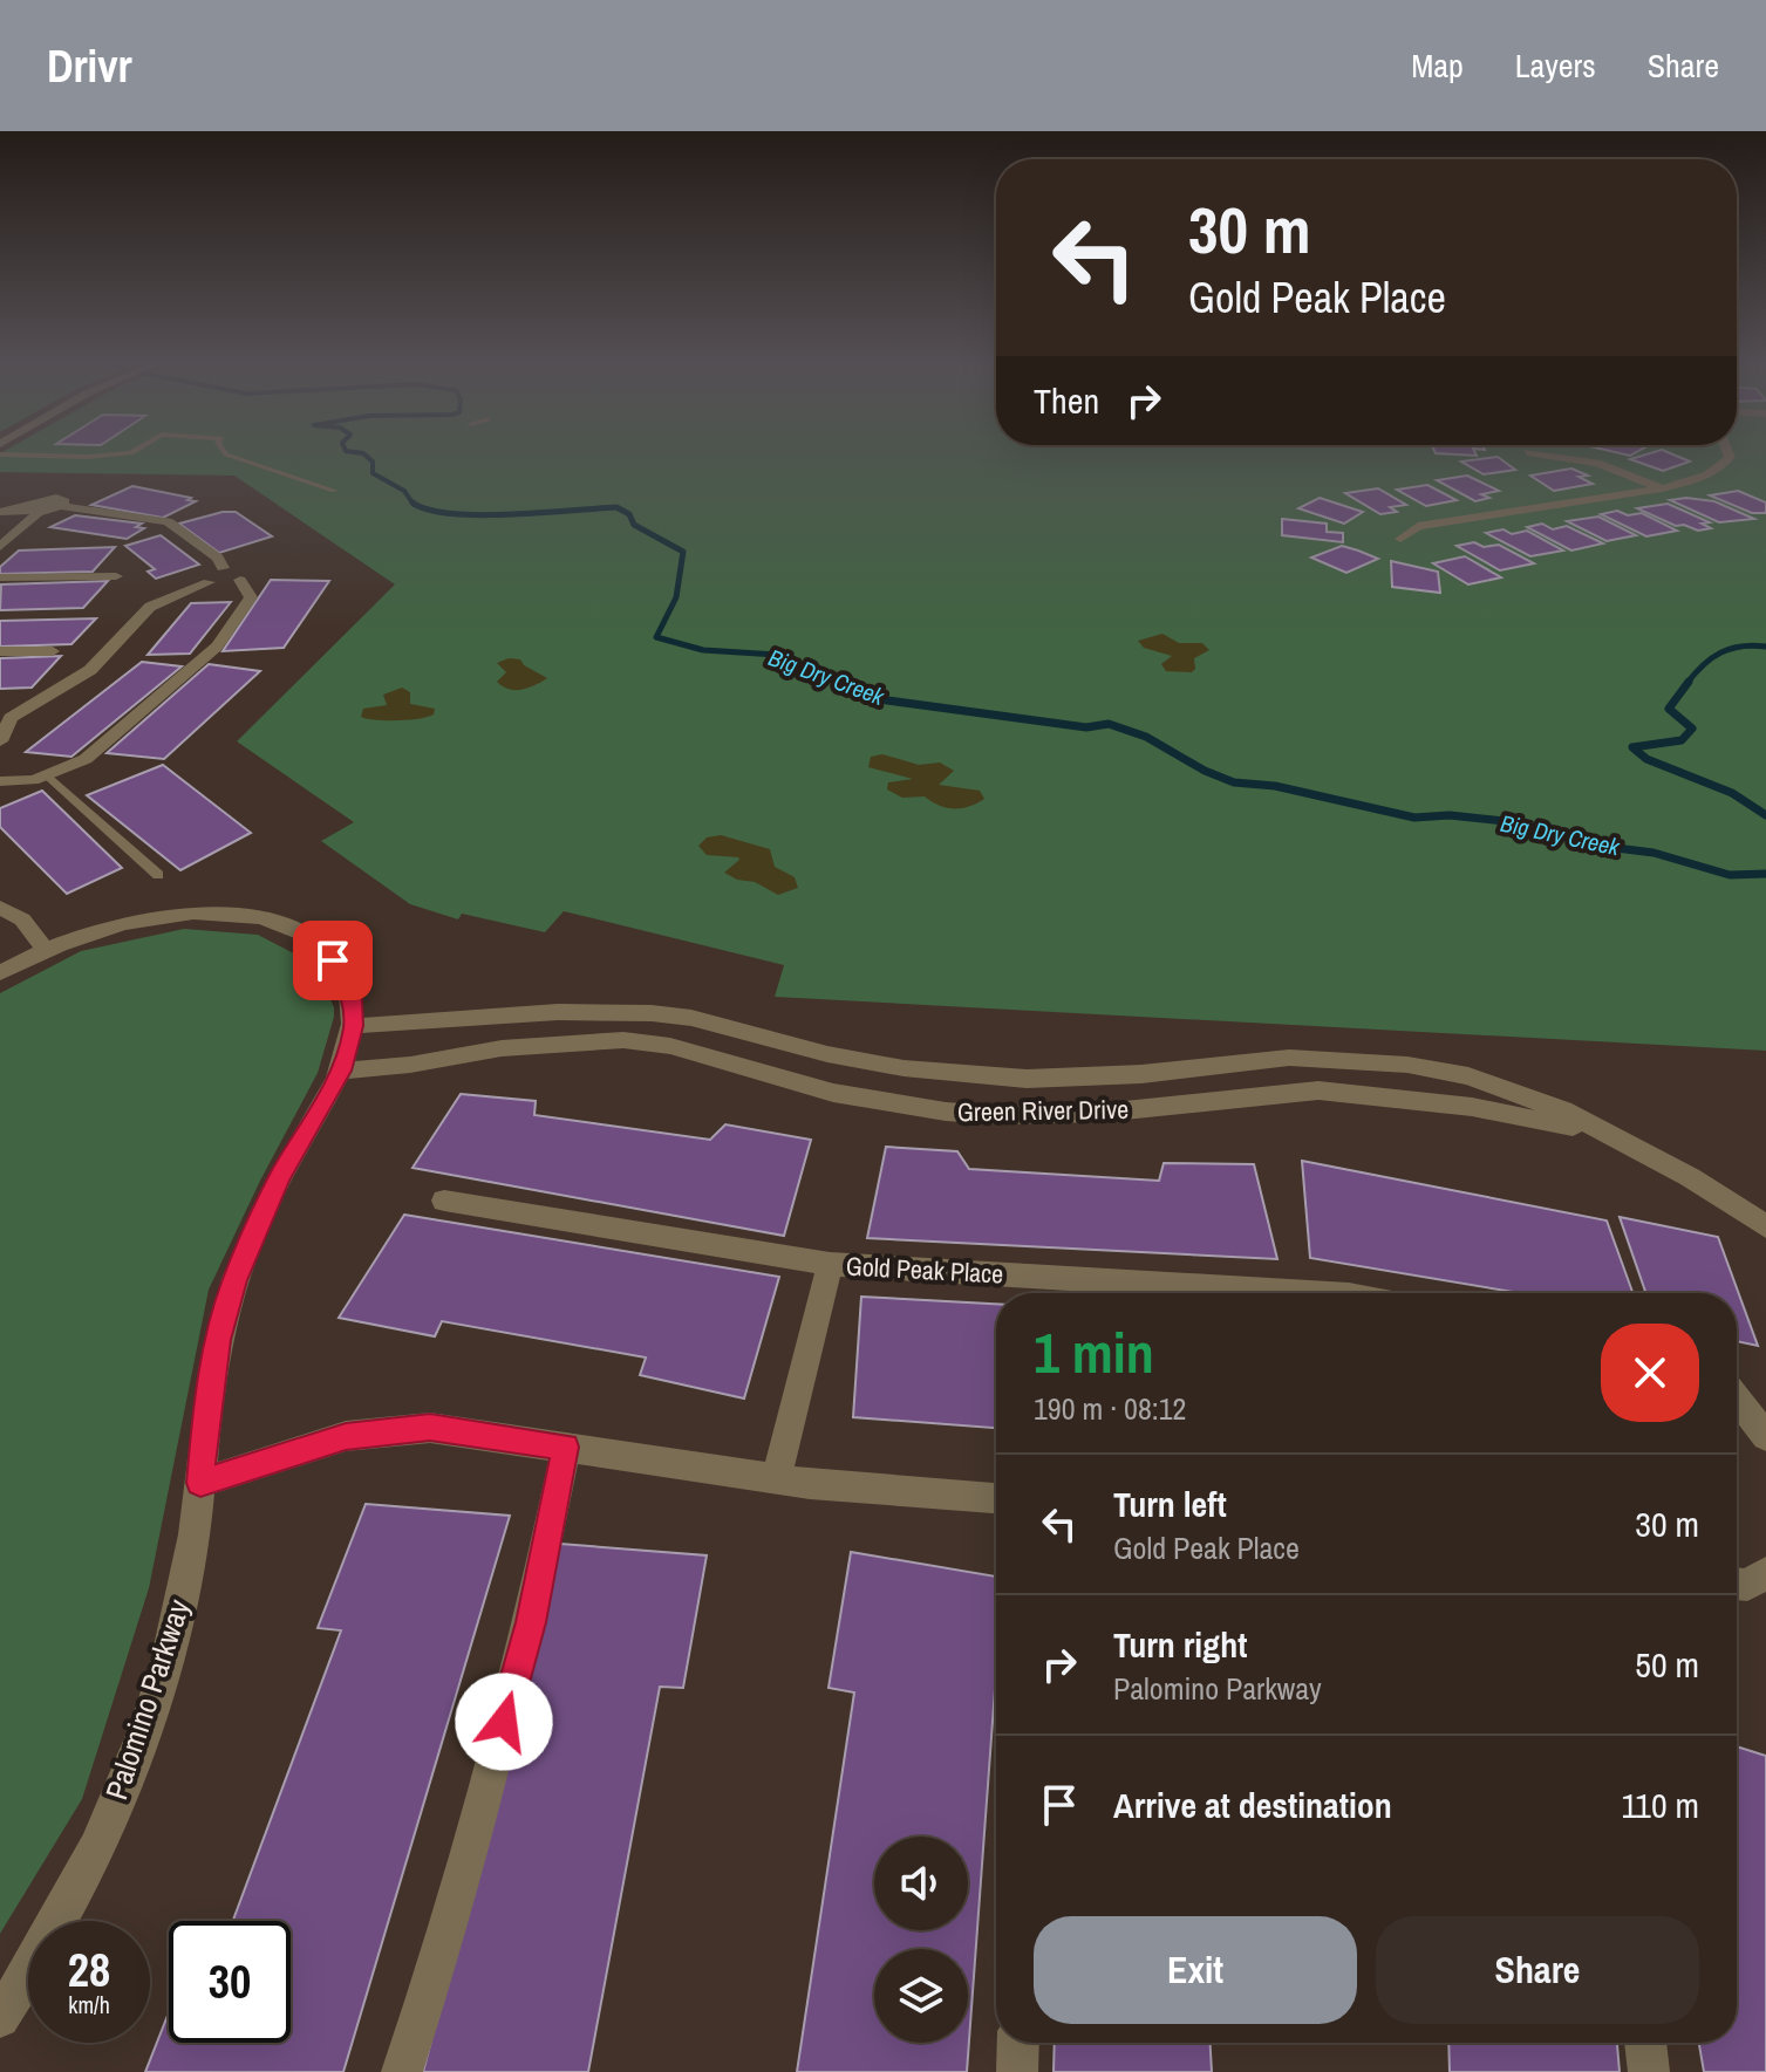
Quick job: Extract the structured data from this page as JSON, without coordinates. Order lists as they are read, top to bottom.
{
  "streets": {
    "street": ["Green River Drive", "Gold Peak Place", "Palomino Parkway"]
  },
  "crossings": [
    ["Green River Drive", "Palomino Parkway"]
  ],
  "water": ["Big Dry Creek"],
  "page": {
    "header": "Drivr",
    "nav": ["Map", "Layers", "Share"],
    "turn": ["30 m", "Gold Peak Place"],
    "then": "Then",
    "heading": ["1 min", "190 m · 08:12"],
    "list": [
      {
        "name": "Turn left",
        "note": "Gold Peak Place",
        "value": "30 m"
      },
      {
        "name": "Turn right",
        "note": "Palomino Parkway",
        "value": "50 m"
      },
      {
        "name": "Arrive at destination",
        "value": "110 m"
      }
    ],
    "buttons": ["Exit", "Share"],
    "speed": "28 km/h",
    "limit": "30"
  }
}
